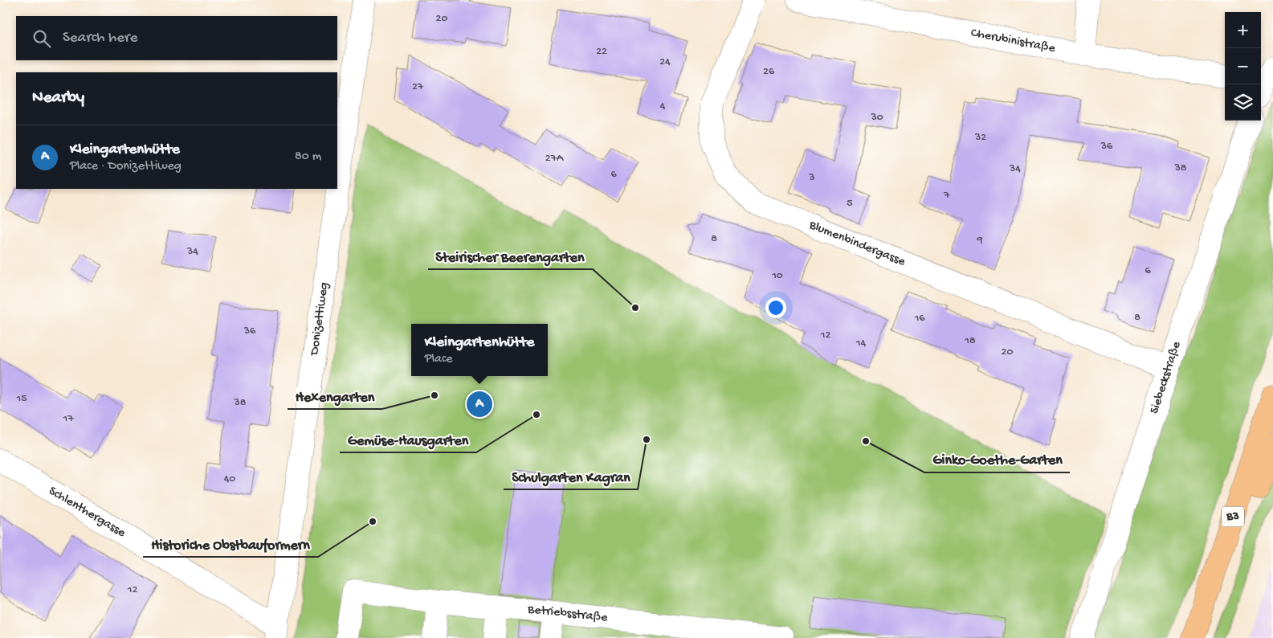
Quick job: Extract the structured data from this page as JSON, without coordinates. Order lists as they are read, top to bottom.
{
  "streets": {
    "main road": ["B3"],
    "street": [
      "Cherubinistraße",
      "Blumenbindergasse",
      "Donizettiweg",
      "Siebeckstraße",
      "Schlenthergasse",
      "Betriebsstraße"
    ]
  },
  "crossings": [
    ["Blumenbindergasse", "Siebeckstraße"],
    ["Donizettiweg", "Schlenthergasse"]
  ],
  "places": [
    "Steirischer Beerengarten",
    "Hexengarten",
    "Gemüse-Hausgarten",
    "Schulgarten Kagran",
    "Ginko-Goethe-Garten",
    "Historiche Obstbauformern"
  ],
  "house_numbers": [
    "20",
    "22",
    "24",
    "26",
    "27",
    "4",
    "30",
    "32",
    "36",
    "27A",
    "38",
    "34",
    "6",
    "3",
    "7",
    "5",
    "8",
    "9",
    "34",
    "6",
    "10",
    "8",
    "16",
    "36",
    "12",
    "18",
    "14",
    "20",
    "15",
    "38",
    "17",
    "40",
    "12"
  ],
  "page": {
    "map_buttons": ["+", "−"],
    "search": "Search here",
    "heading": "Nearby",
    "list": [
      {
        "mark": "A",
        "name": "Kleingartenhütte",
        "note": "Place · Donizettiweg",
        "value": "80 m"
      }
    ],
    "popup": ["Kleingartenhütte", "Place"],
    "pins": "A"
  }
}
